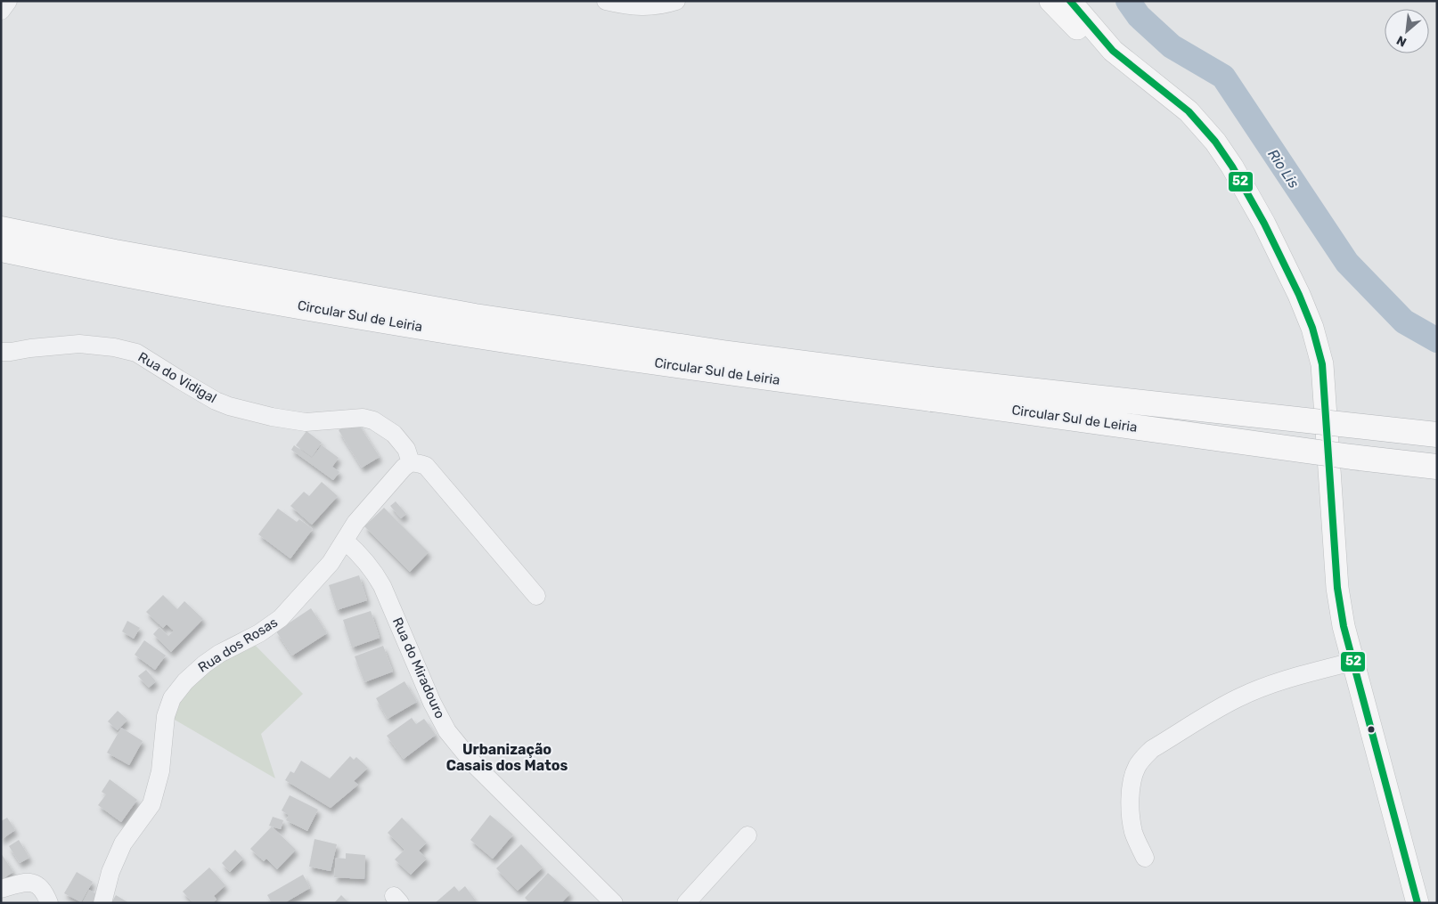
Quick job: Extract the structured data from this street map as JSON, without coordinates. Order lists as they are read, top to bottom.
{
  "streets": {
    "highway": ["Circular Sul de Leiria"],
    "street": ["Rua do Vidigal", "Rua dos Rosas", "Rua do Miradouro"]
  },
  "crossings": [
    ["Rua do Vidigal", "Rua dos Rosas"],
    ["Rua dos Rosas", "Rua do Miradouro"]
  ],
  "districts": ["Urbanização Casais dos Matos"],
  "water": ["Rio Lis"],
  "lines": ["transit line 52"],
  "north": "bottom left"
}
